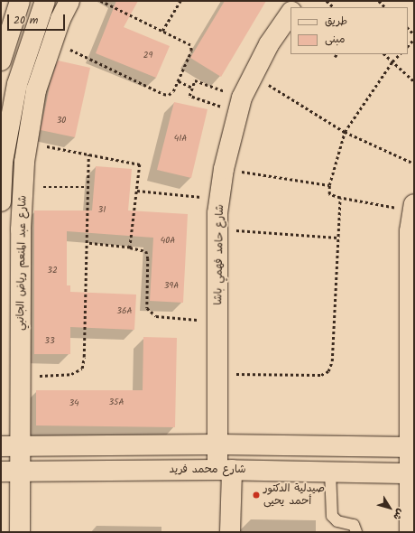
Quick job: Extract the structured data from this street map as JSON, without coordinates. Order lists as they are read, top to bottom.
{
  "streets": {
    "street": ["شارع حامد فهمي باشا", "شارع عبد المنعم رياض الجانبي", "شارع محمد فريد"]
  },
  "crossings": [
    ["شارع حامد فهمي باشا", "شارع محمد فريد"],
    ["شارع عبد المنعم رياض الجانبي", "شارع محمد فريد"]
  ],
  "places": ["صيدلية الدكتور أحمد يحيى"],
  "house_numbers": [
    "29",
    "30",
    "41A",
    "31",
    "40A",
    "32",
    "39A",
    "36A",
    "33",
    "35A",
    "34"
  ],
  "legend": ["طريق", "مبنى"],
  "scale_bar": "20 m",
  "north": "bottom right"
}
